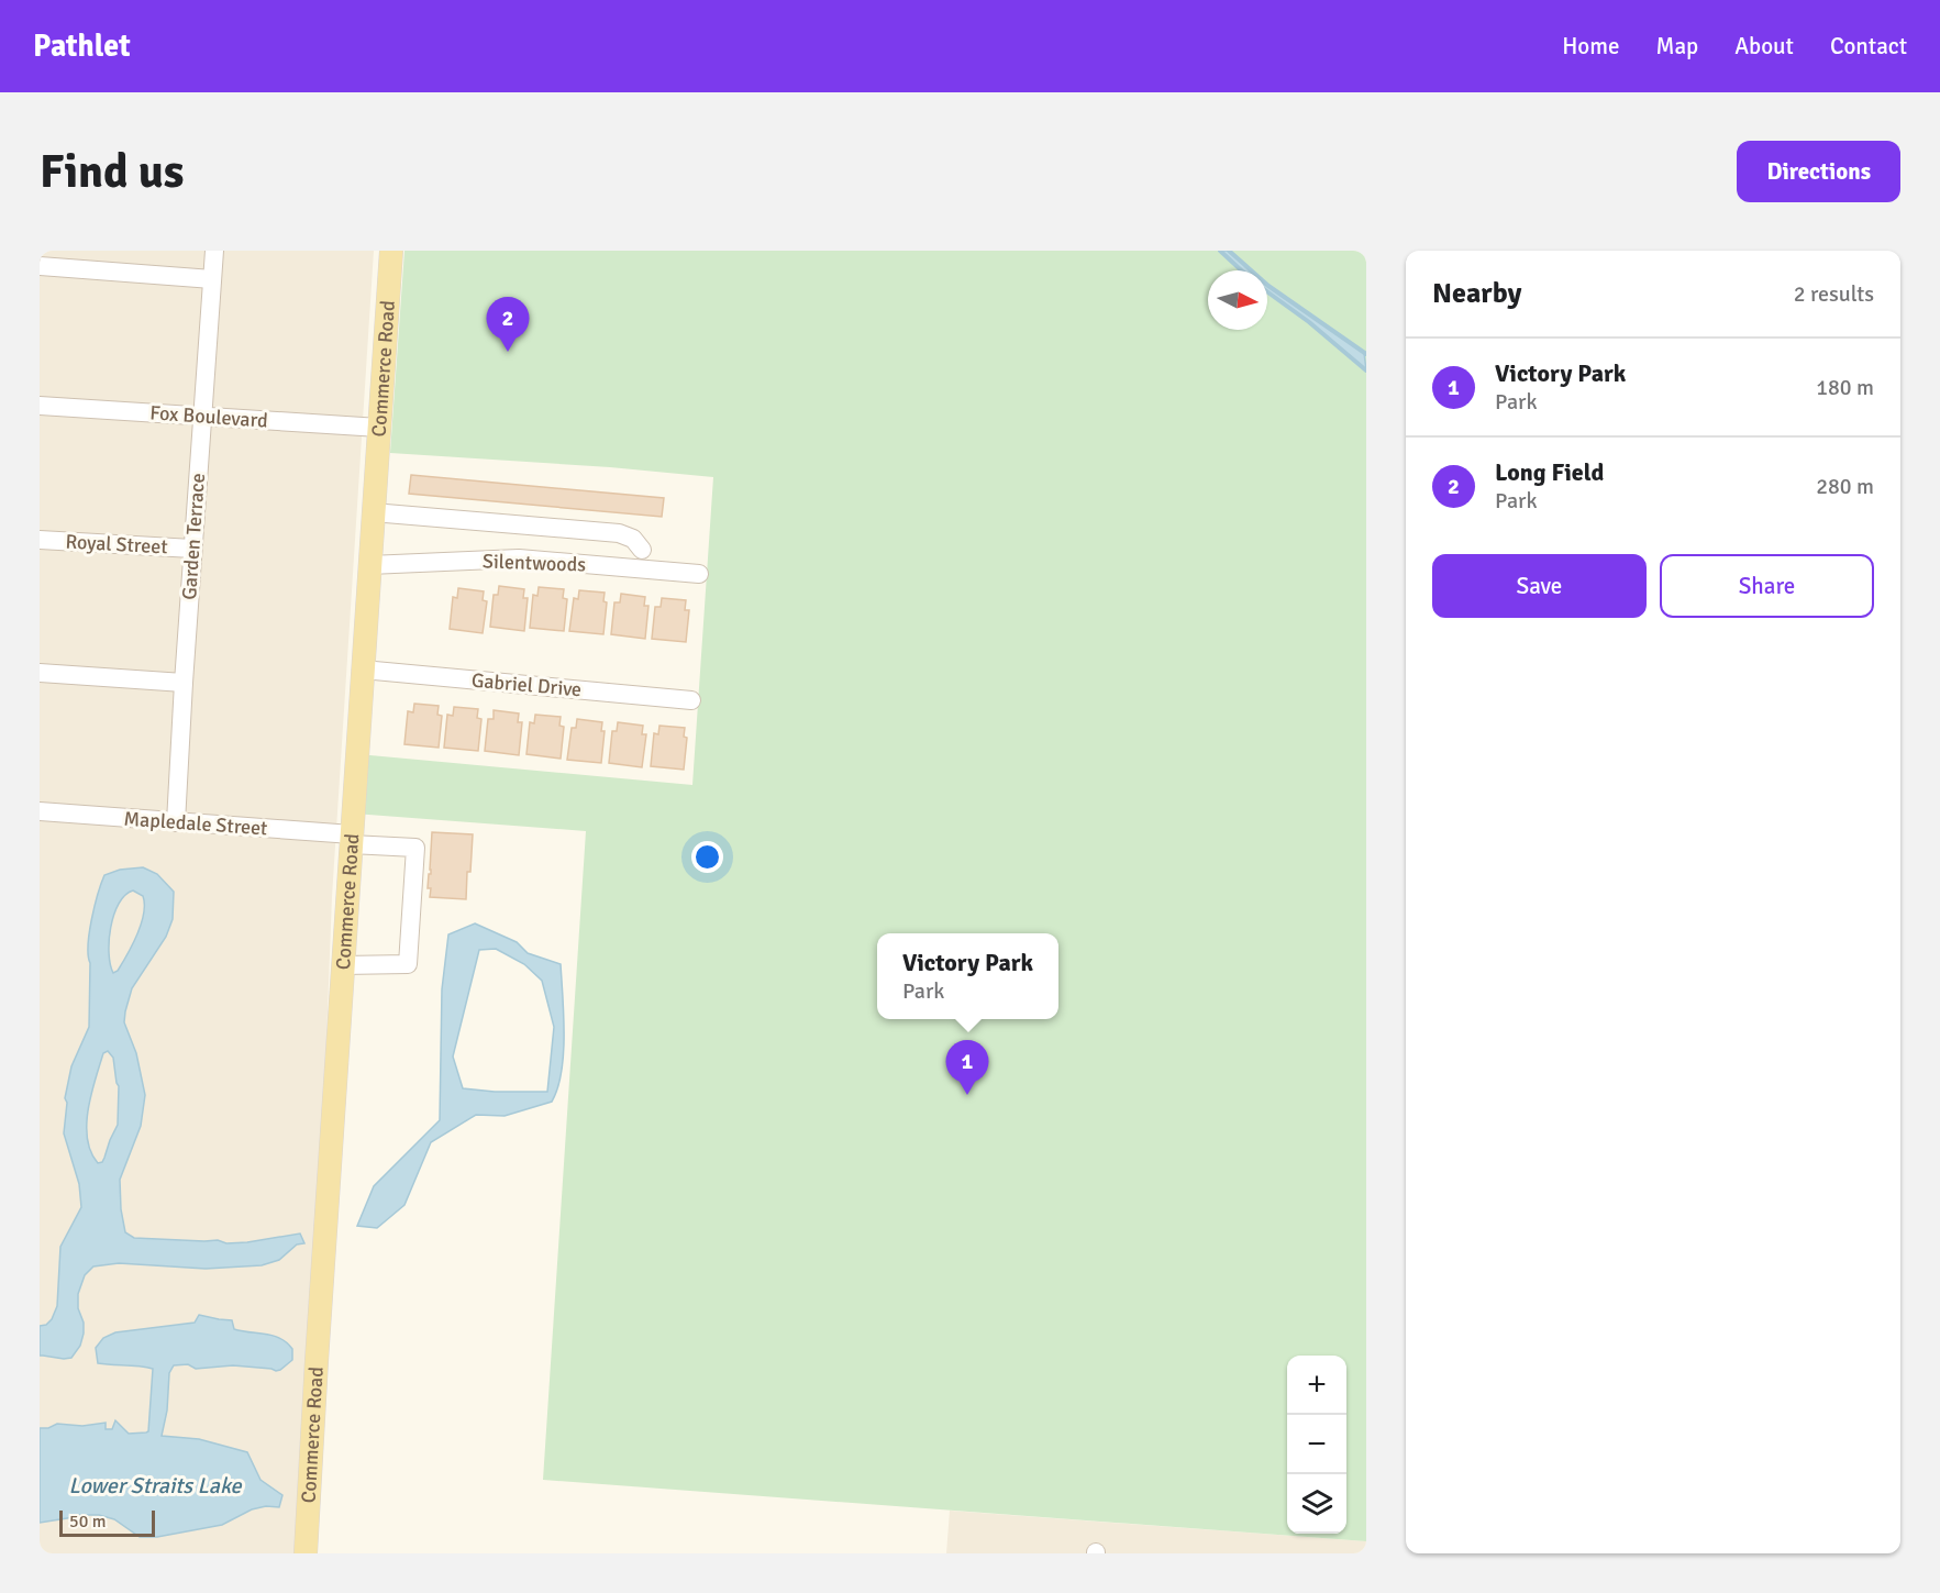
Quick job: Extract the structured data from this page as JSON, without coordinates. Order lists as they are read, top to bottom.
{
  "streets": {
    "main road": ["Commerce Road"],
    "street": [
      "Fox Boulevard",
      "Garden Terrace",
      "Royal Street",
      "Silentwoods",
      "Gabriel Drive",
      "Mapledale Street"
    ]
  },
  "crossings": [
    ["Commerce Road", "Fox Boulevard"],
    ["Commerce Road", "Silentwoods"],
    ["Commerce Road", "Gabriel Drive"],
    ["Commerce Road", "Mapledale Street"],
    ["Fox Boulevard", "Garden Terrace"],
    ["Garden Terrace", "Royal Street"],
    ["Garden Terrace", "Mapledale Street"]
  ],
  "water": ["Lower Straits Lake"],
  "scale_bar": "50 m",
  "north": "right",
  "page": {
    "header": "Pathlet",
    "nav": [
      "Home",
      "Map",
      "About",
      "Contact"
    ],
    "buttons": [
      "Directions",
      ["Save", "Share"]
    ],
    "title": "Find us",
    "heading": ["Nearby", "2 results"],
    "pins": ["2", "1"],
    "list": [
      {
        "mark": "1",
        "name": "Victory Park",
        "note": "Park",
        "value": "180 m"
      },
      {
        "mark": "2",
        "name": "Long Field",
        "note": "Park",
        "value": "280 m"
      }
    ],
    "popup": ["Victory Park", "Park"],
    "map_buttons": ["+", "−"],
    "scale": "50 m"
  }
}
